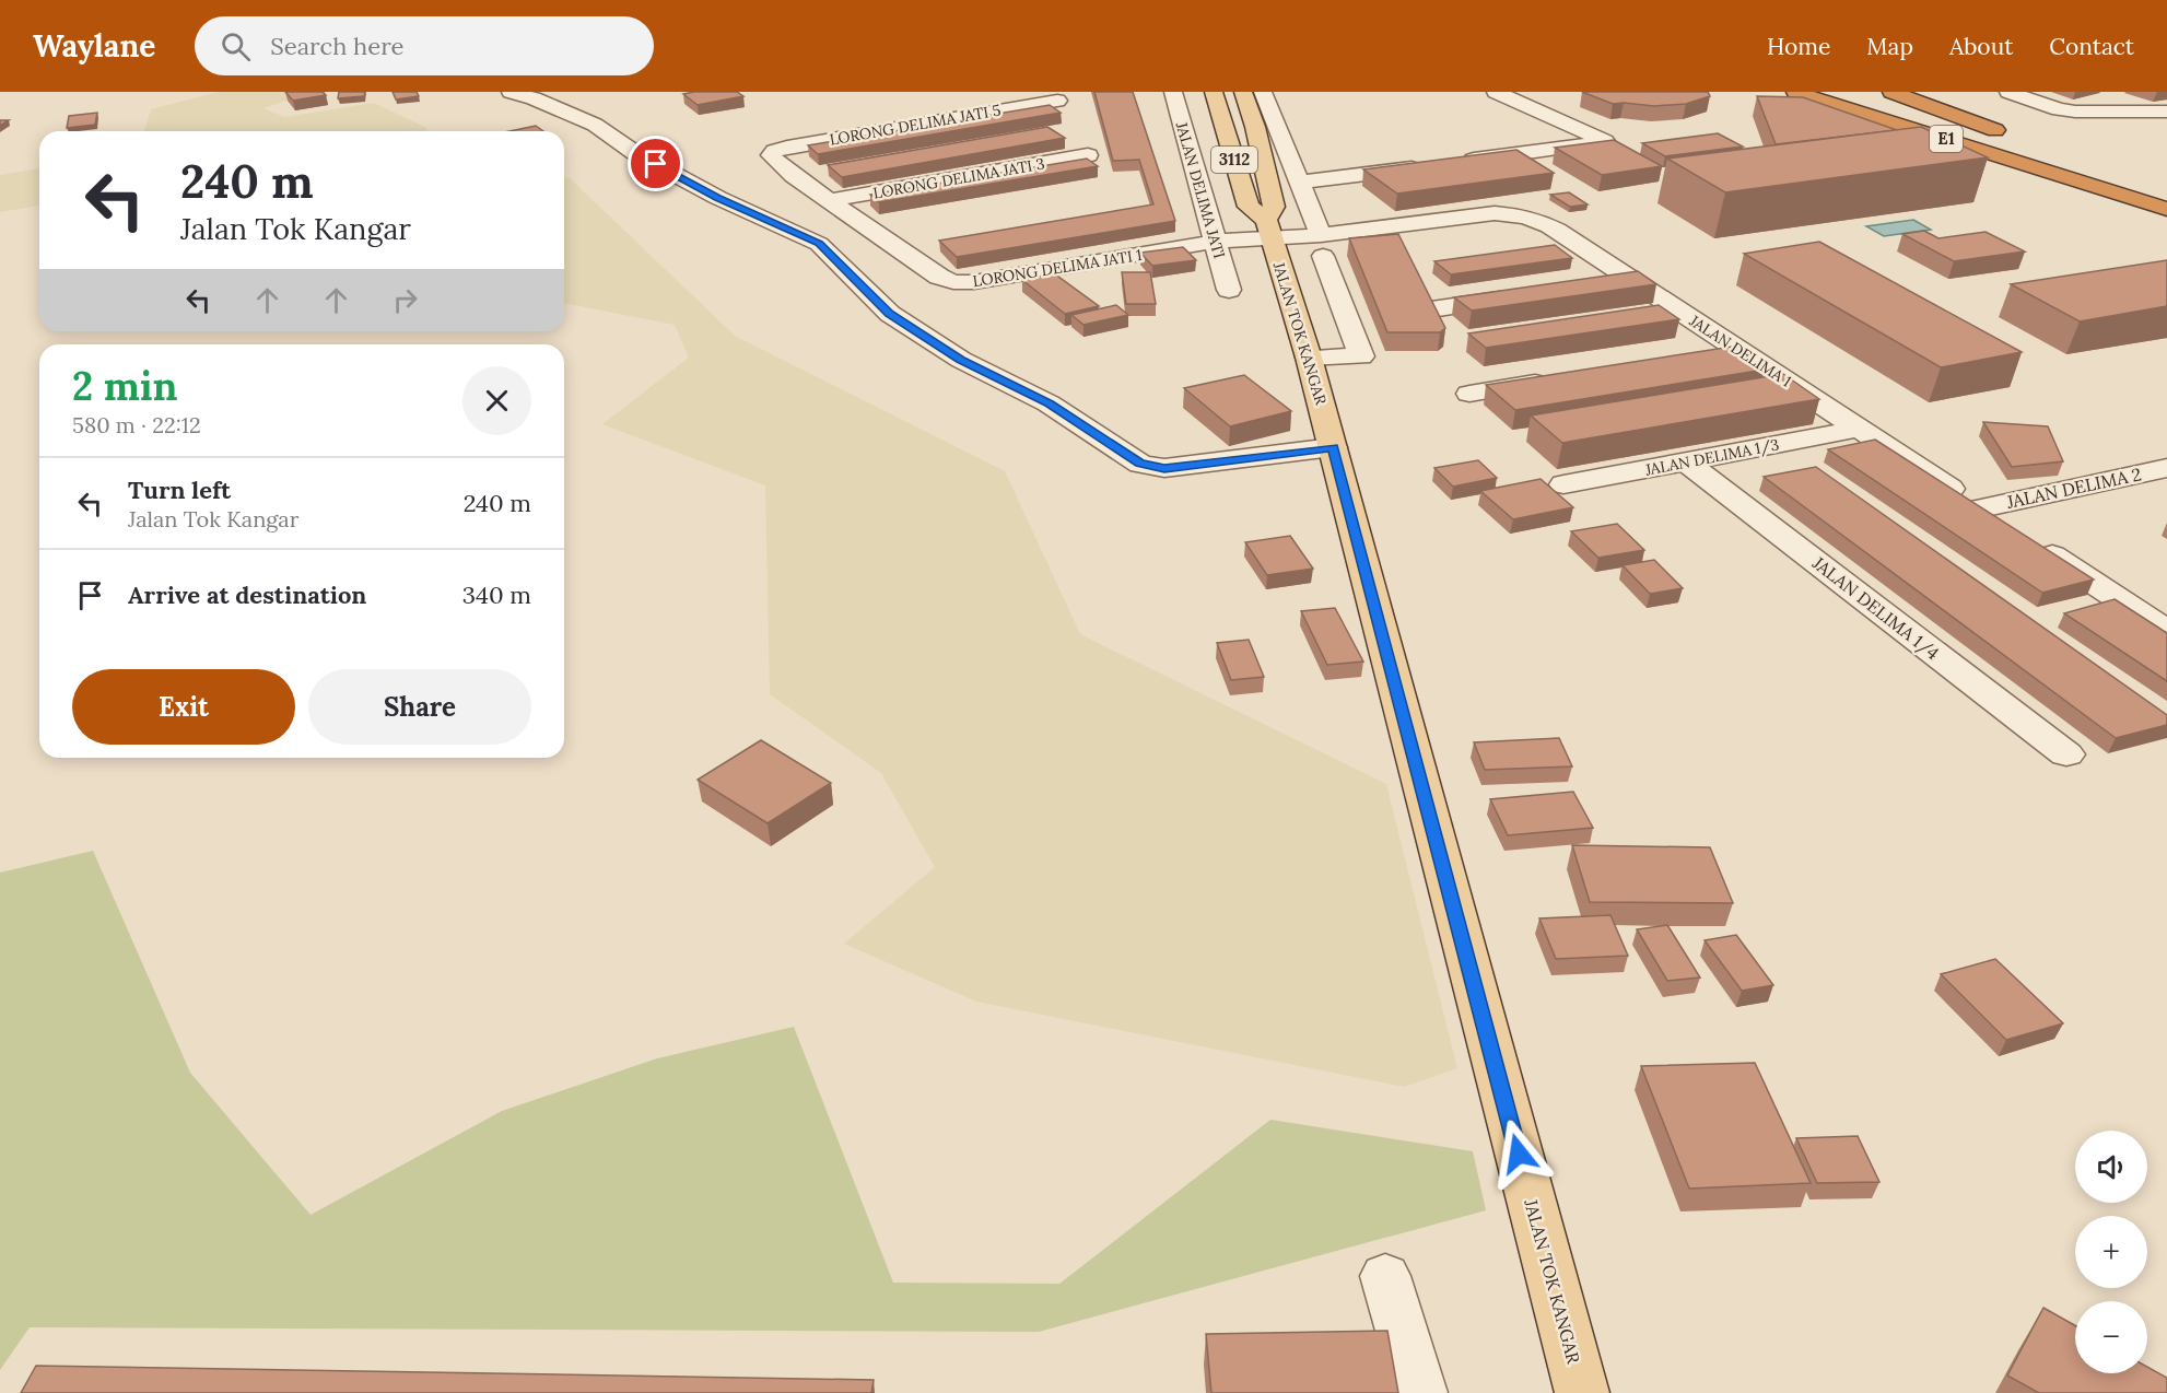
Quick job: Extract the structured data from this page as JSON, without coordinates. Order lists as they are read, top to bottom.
{
  "streets": {
    "highway": ["E1"],
    "main road": ["3112", "JALAN TOK KANGAR"],
    "street": [
      "LORONG DELIMA JATI 5",
      "LORONG DELIMA JATI 3",
      "JALAN DELIMA JATI",
      "LORONG DELIMA JATI 1",
      "JALAN DELIMA 1",
      "JALAN DELIMA 1/3",
      "JALAN DELIMA 2",
      "JALAN DELIMA 1/4"
    ]
  },
  "crossings": [
    ["LORONG DELIMA JATI 5", "LORONG DELIMA JATI 1"],
    ["LORONG DELIMA JATI 3", "LORONG DELIMA JATI 1"],
    ["JALAN DELIMA JATI", "LORONG DELIMA JATI 1"],
    ["LORONG DELIMA JATI 1", "JALAN TOK KANGAR"],
    ["LORONG DELIMA JATI 1", "JALAN DELIMA 1"],
    ["JALAN TOK KANGAR", "JALAN DELIMA 1"],
    ["JALAN DELIMA 1", "JALAN DELIMA 1/3"],
    ["JALAN DELIMA 1", "JALAN DELIMA 2"],
    ["JALAN DELIMA 1/3", "JALAN DELIMA 1/4"]
  ],
  "page": {
    "header": "Waylane",
    "search": "Search here",
    "nav": [
      "Home",
      "Map",
      "About",
      "Contact"
    ],
    "turn": ["240 m", "Jalan Tok Kangar"],
    "heading": ["2 min", "580 m · 22:12"],
    "list": [
      {
        "name": "Turn left",
        "note": "Jalan Tok Kangar",
        "value": "240 m"
      },
      {
        "name": "Arrive at destination",
        "value": "340 m"
      }
    ],
    "buttons": ["Exit", "Share"],
    "map_buttons": ["+", "−"]
  }
}
